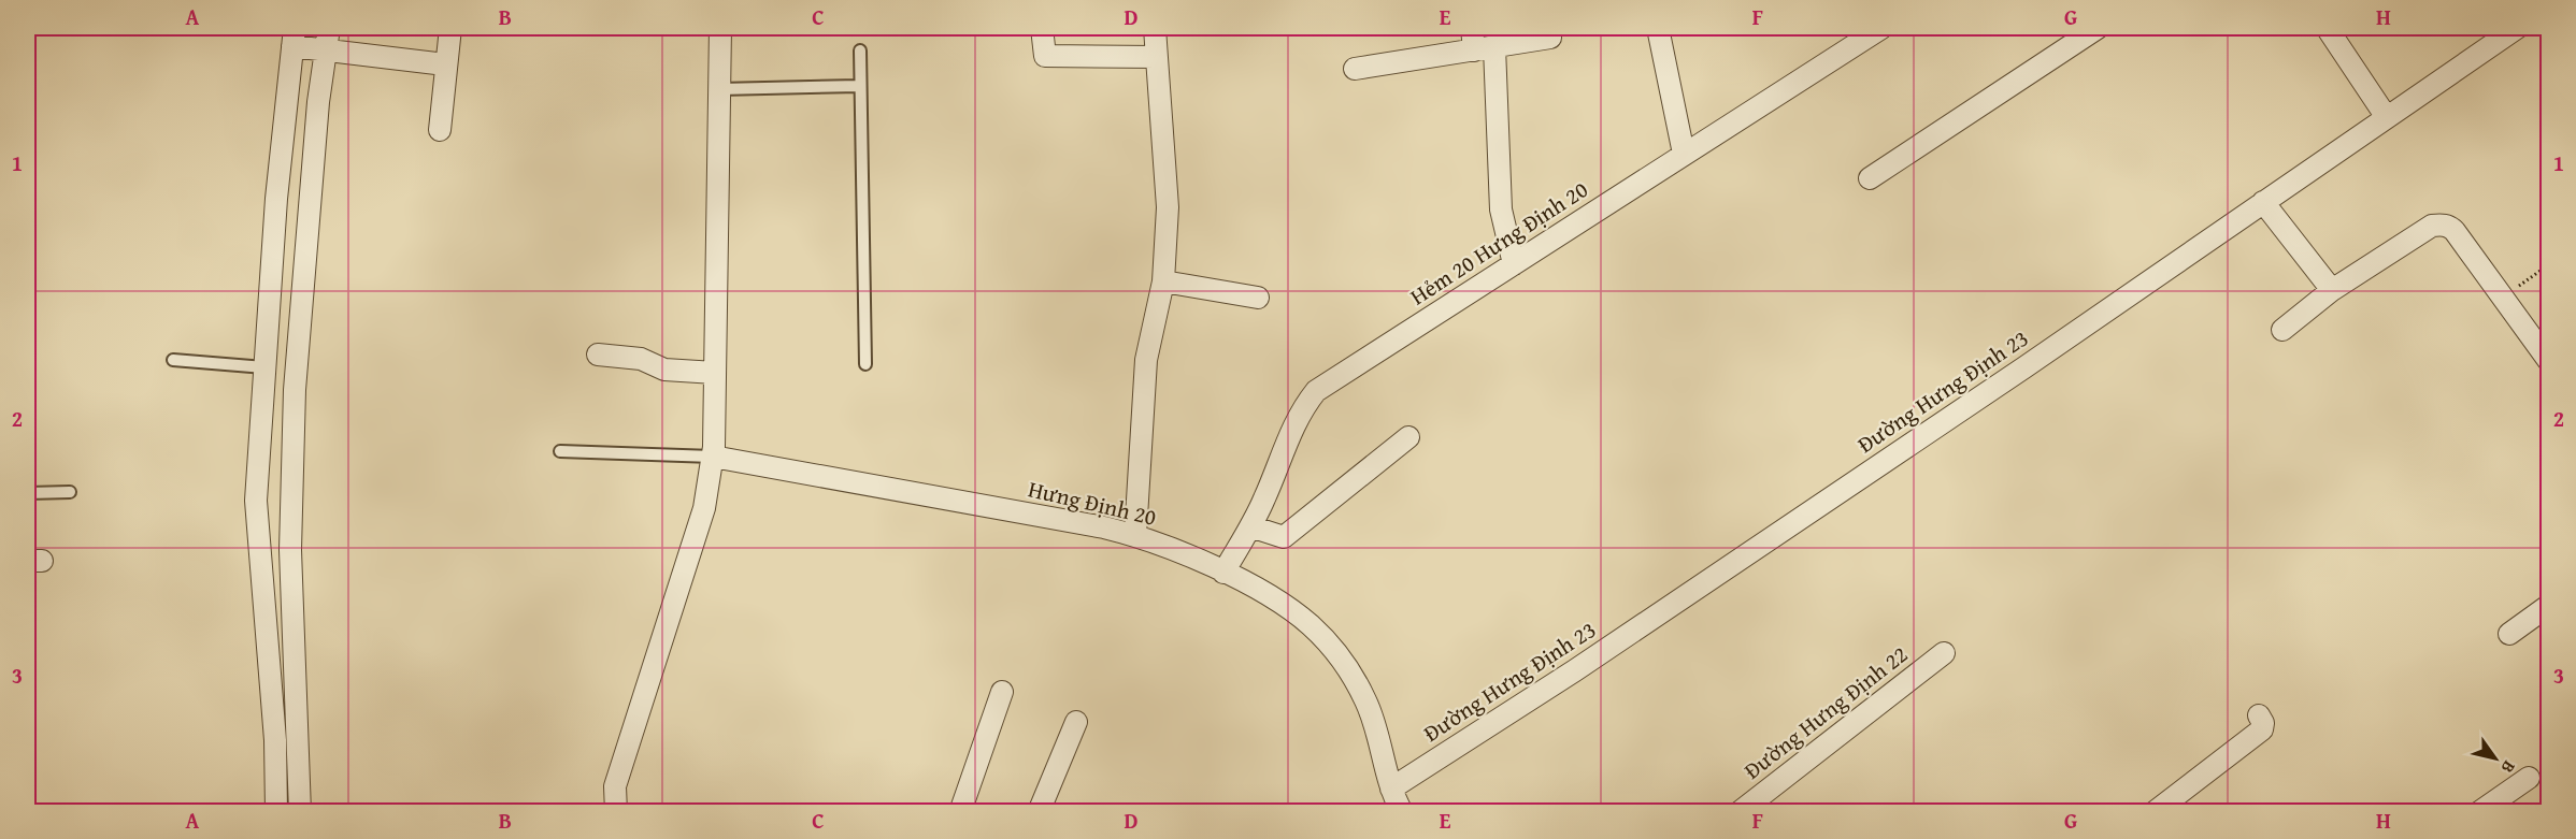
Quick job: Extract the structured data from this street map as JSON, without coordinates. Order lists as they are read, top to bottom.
{
  "streets": {
    "street": [
      "Hẻm 20 Hưng Định 20",
      "Đường Hưng Định 23",
      "Hưng Định 20",
      "Đường Hưng Định 22"
    ]
  },
  "crossings": [
    ["Hẻm 20 Hưng Định 20", "Hưng Định 20"],
    ["Đường Hưng Định 23", "Hưng Định 20"]
  ],
  "north": "bottom right",
  "grid": {
    "columns": [
      "A",
      "B",
      "C",
      "D",
      "E",
      "F",
      "G",
      "H"
    ],
    "rows": ["1", "2", "3"]
  }
}
